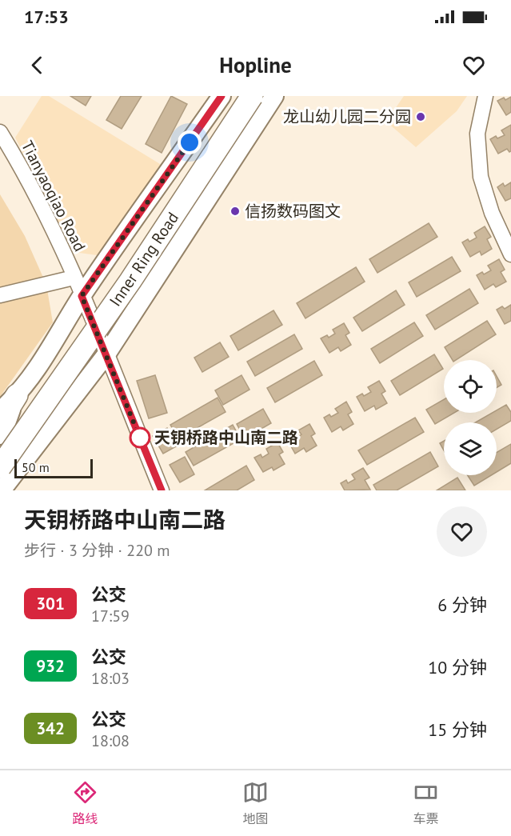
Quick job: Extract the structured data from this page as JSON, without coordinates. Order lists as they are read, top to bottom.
{
  "streets": {
    "highway": ["Inner Ring Road"],
    "street": ["Tianyaoqiao Road"]
  },
  "places": ["龙山幼儿园二分园", "信扬数码图文", "天钥桥路中山南二路"],
  "lines": ["bus line 301"],
  "scale_bar": "50 m",
  "page": {
    "status": "17:53",
    "header": "Hopline",
    "scale": "50 m",
    "heading": ["天钥桥路中山南二路", "步行 · 3 分钟 · 220 m"],
    "list": [
      {
        "mark": "301",
        "name": "公交",
        "note": "17:59",
        "value": "6 分钟"
      },
      {
        "mark": "932",
        "name": "公交",
        "note": "18:03",
        "value": "10 分钟"
      },
      {
        "mark": "342",
        "name": "公交",
        "note": "18:08",
        "value": "15 分钟"
      }
    ],
    "tabs": ["路线", "地图", "车票"]
  }
}
